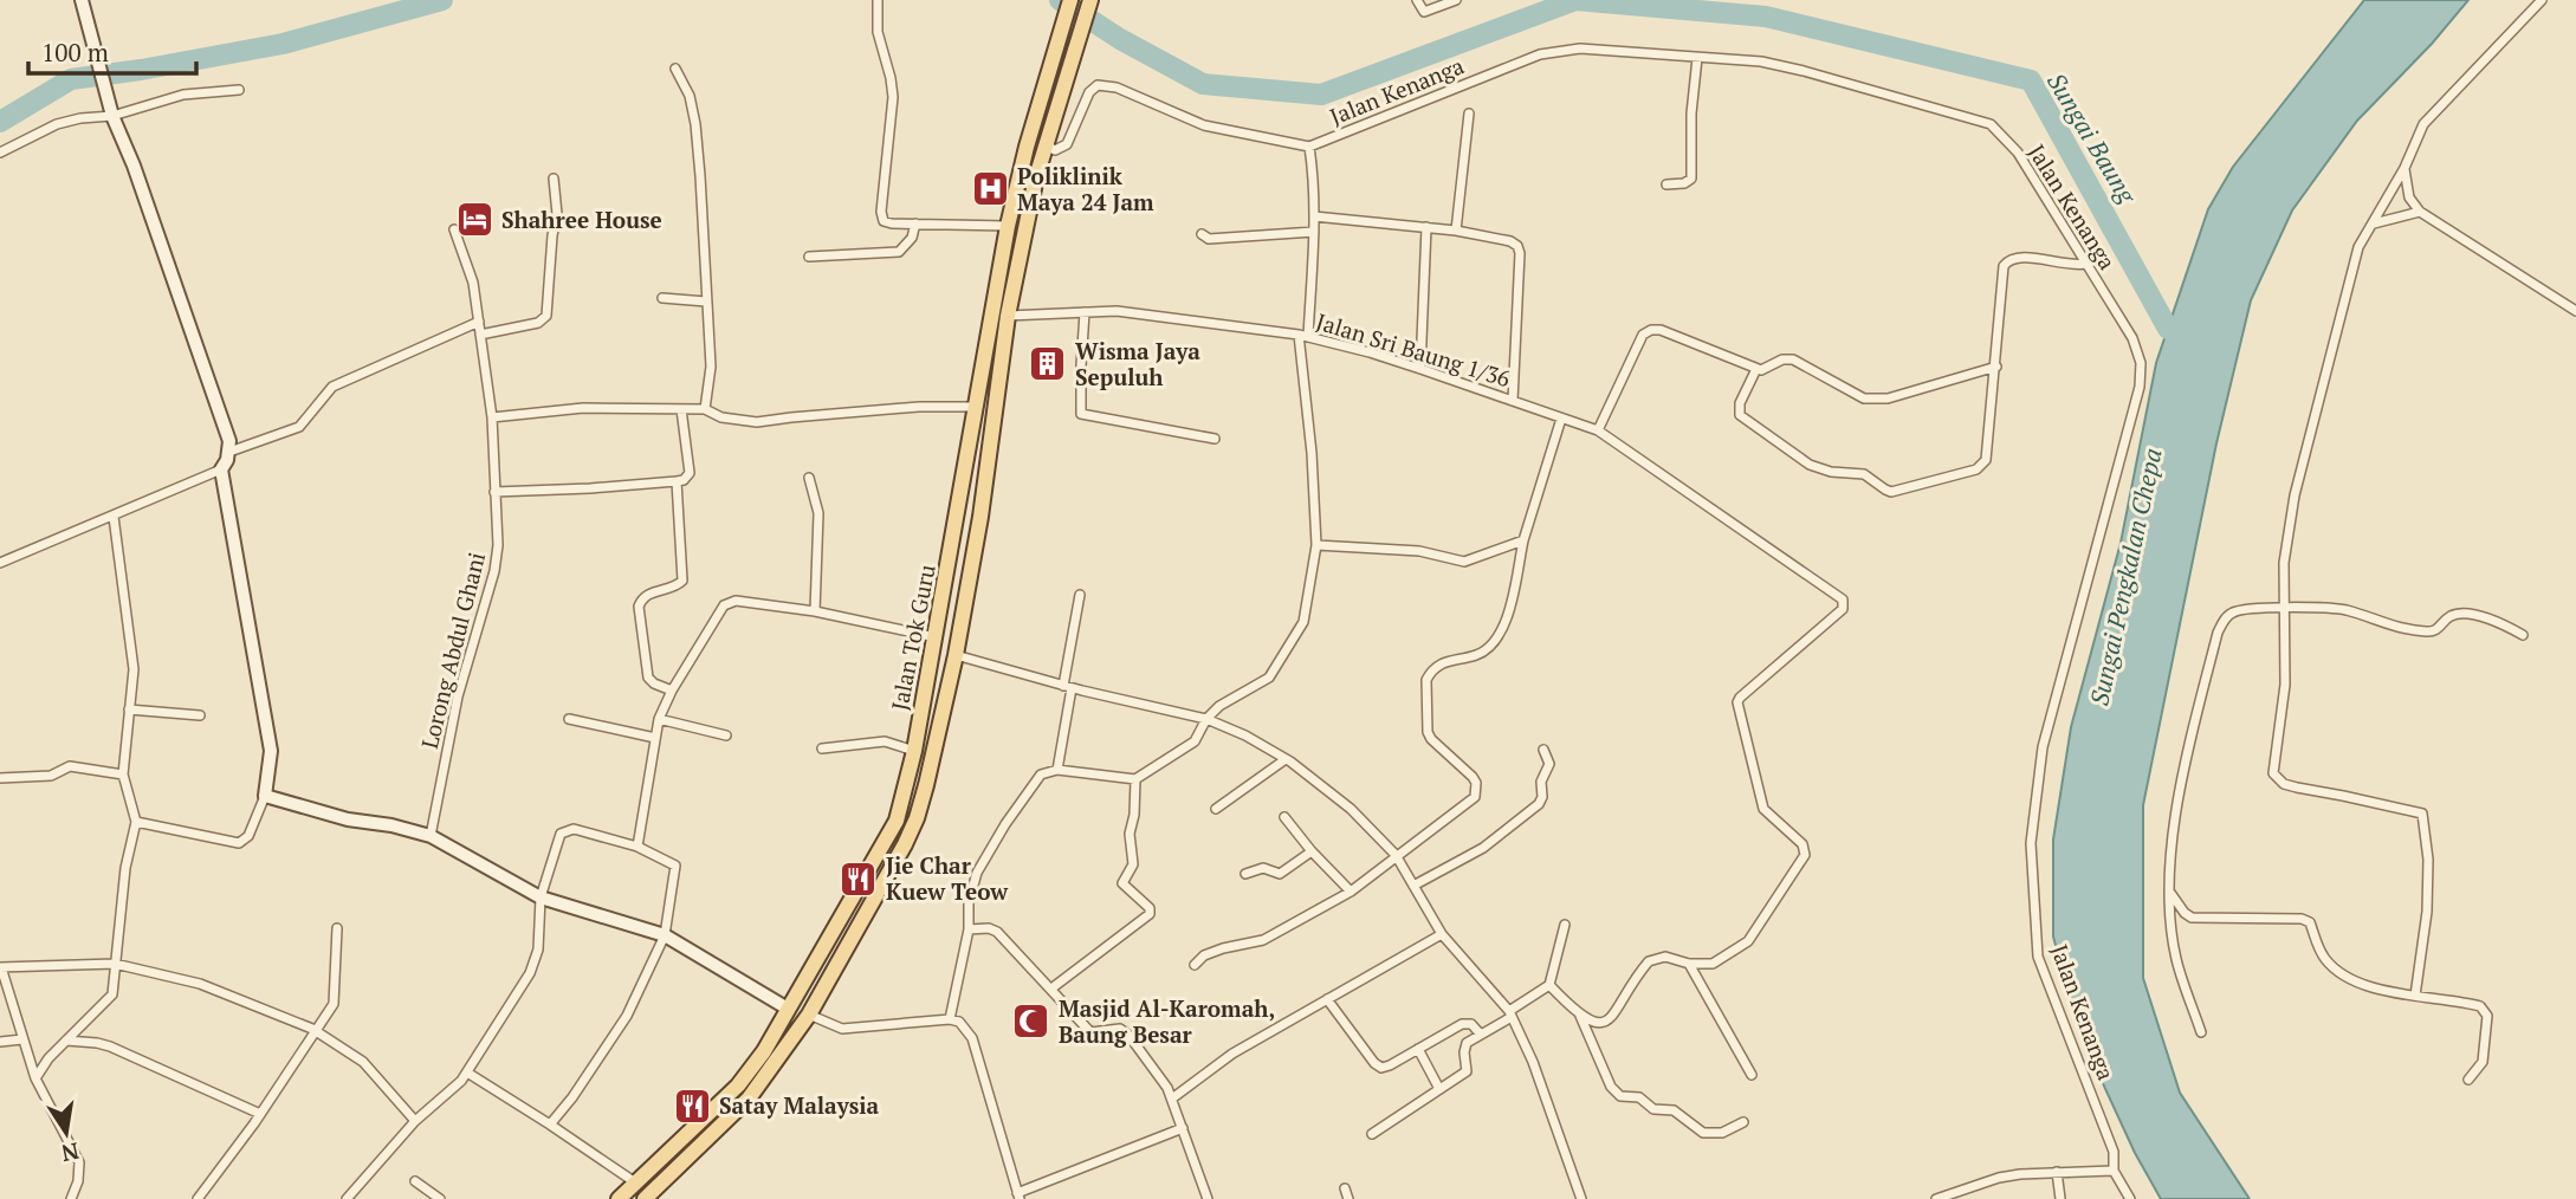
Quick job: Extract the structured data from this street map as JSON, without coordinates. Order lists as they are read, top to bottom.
{
  "streets": {
    "main road": ["Jalan Tok Guru"],
    "street": ["Jalan Kenanga", "Jalan Sri Baung 1/36", "Lorong Abdul Ghani"]
  },
  "crossings": [
    ["Jalan Kenanga", "Jalan Tok Guru"],
    ["Jalan Sri Baung 1/36", "Jalan Tok Guru"]
  ],
  "water": ["Sungai Baung", "Sungai Pengkalan Chepa"],
  "places": {
    "hospital": ["Poliklinik Maya 24 Jam"],
    "hotel": ["Shahree House"],
    "building": ["Wisma Jaya Sepuluh"],
    "restaurant": ["Jie Char Kuew Teow", "Satay Malaysia"],
    "mosque": ["Masjid Al-Karomah, Baung Besar"]
  },
  "scale_bar": "100 m",
  "north": "bottom"
}
